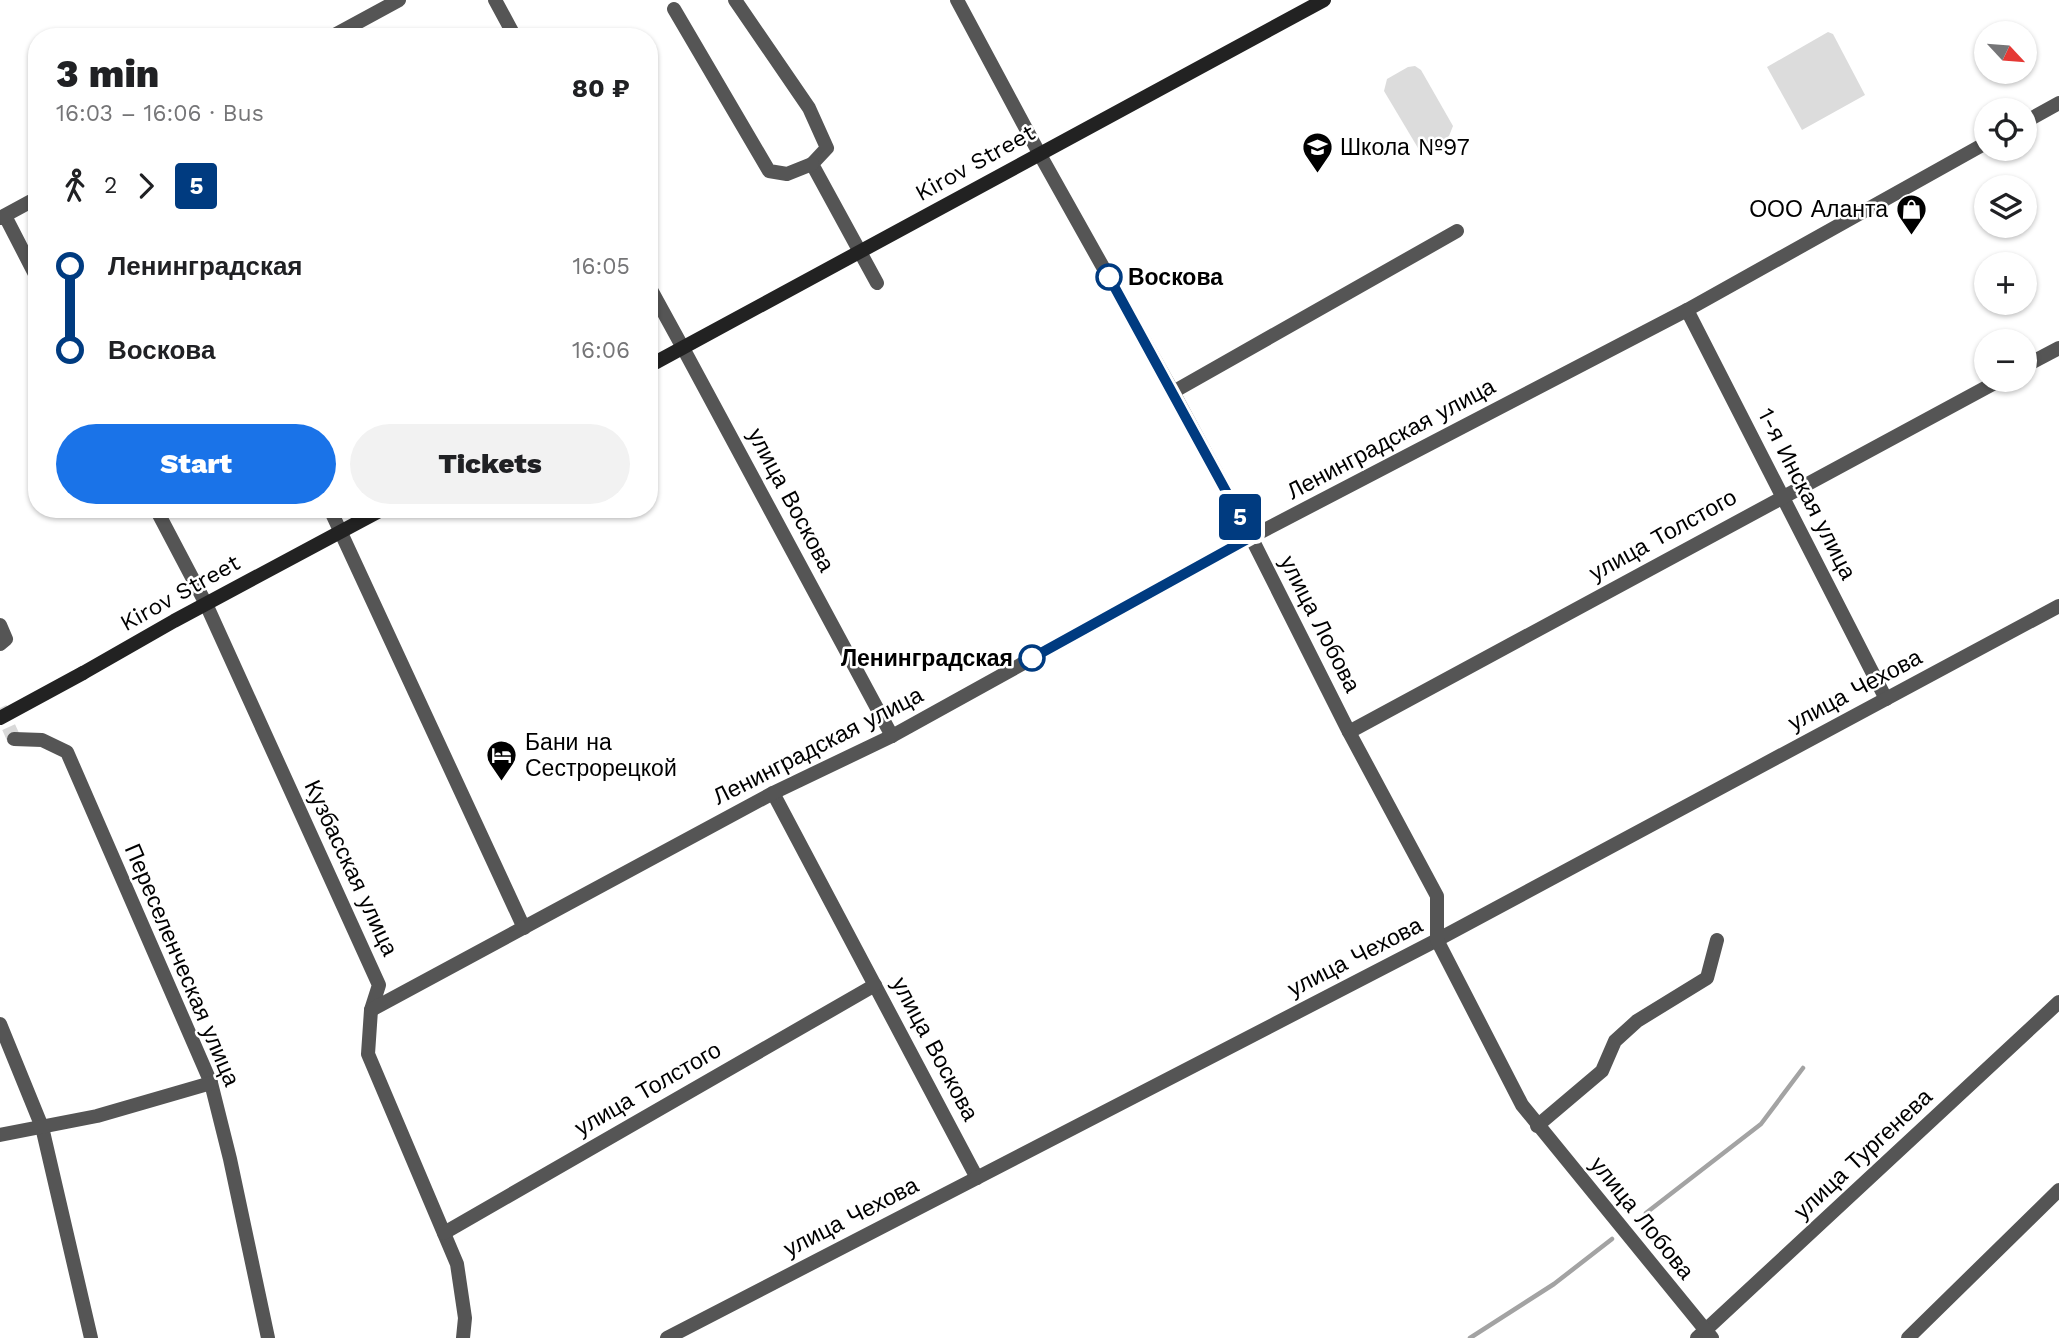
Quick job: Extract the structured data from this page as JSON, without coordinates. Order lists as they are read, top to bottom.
{
  "streets": {
    "main road": ["Kirov Street"],
    "street": [
      "Ленинградская улица",
      "1-я Инская улица",
      "улица Воскова",
      "улица Толстого",
      "улица Лобова",
      "улица Чехова",
      "Кузбасская улица",
      "Переселенческая улица",
      "улица Тургенева"
    ]
  },
  "crossings": [
    ["Kirov Street", "улица Воскова"],
    ["Kirov Street", "улица Лобова"],
    ["Kirov Street", "Кузбасская улица"],
    ["Ленинградская улица", "1-я Инская улица"],
    ["Ленинградская улица", "улица Воскова"],
    ["Ленинградская улица", "улица Лобова"],
    ["Ленинградская улица", "Кузбасская улица"],
    ["1-я Инская улица", "улица Толстого"],
    ["1-я Инская улица", "улица Чехова"],
    ["улица Воскова", "улица Толстого"],
    ["улица Воскова", "улица Чехова"],
    ["улица Толстого", "улица Лобова"],
    ["улица Толстого", "Кузбасская улица"],
    ["улица Лобова", "улица Чехова"],
    ["улица Лобова", "улица Тургенева"]
  ],
  "places": {
    "school or university": ["Школа №97"],
    "shop": ["ООО Аланта"],
    "other": ["Воскова", "Ленинградская"],
    "hotel": ["Бани на Сестрорецкой"]
  },
  "lines": ["bus line 5"],
  "north": "bottom right",
  "page": {
    "on_map": "5",
    "map_buttons": ["+", "−"],
    "heading": ["3 min", "16:03 – 16:06 · Bus", "80 ₽"],
    "legs": ["2", "5"],
    "list": [
      {
        "name": "Ленинградская",
        "value": "16:05"
      },
      {
        "name": "Воскова",
        "value": "16:06"
      }
    ],
    "buttons": ["Start", "Tickets"]
  }
}
